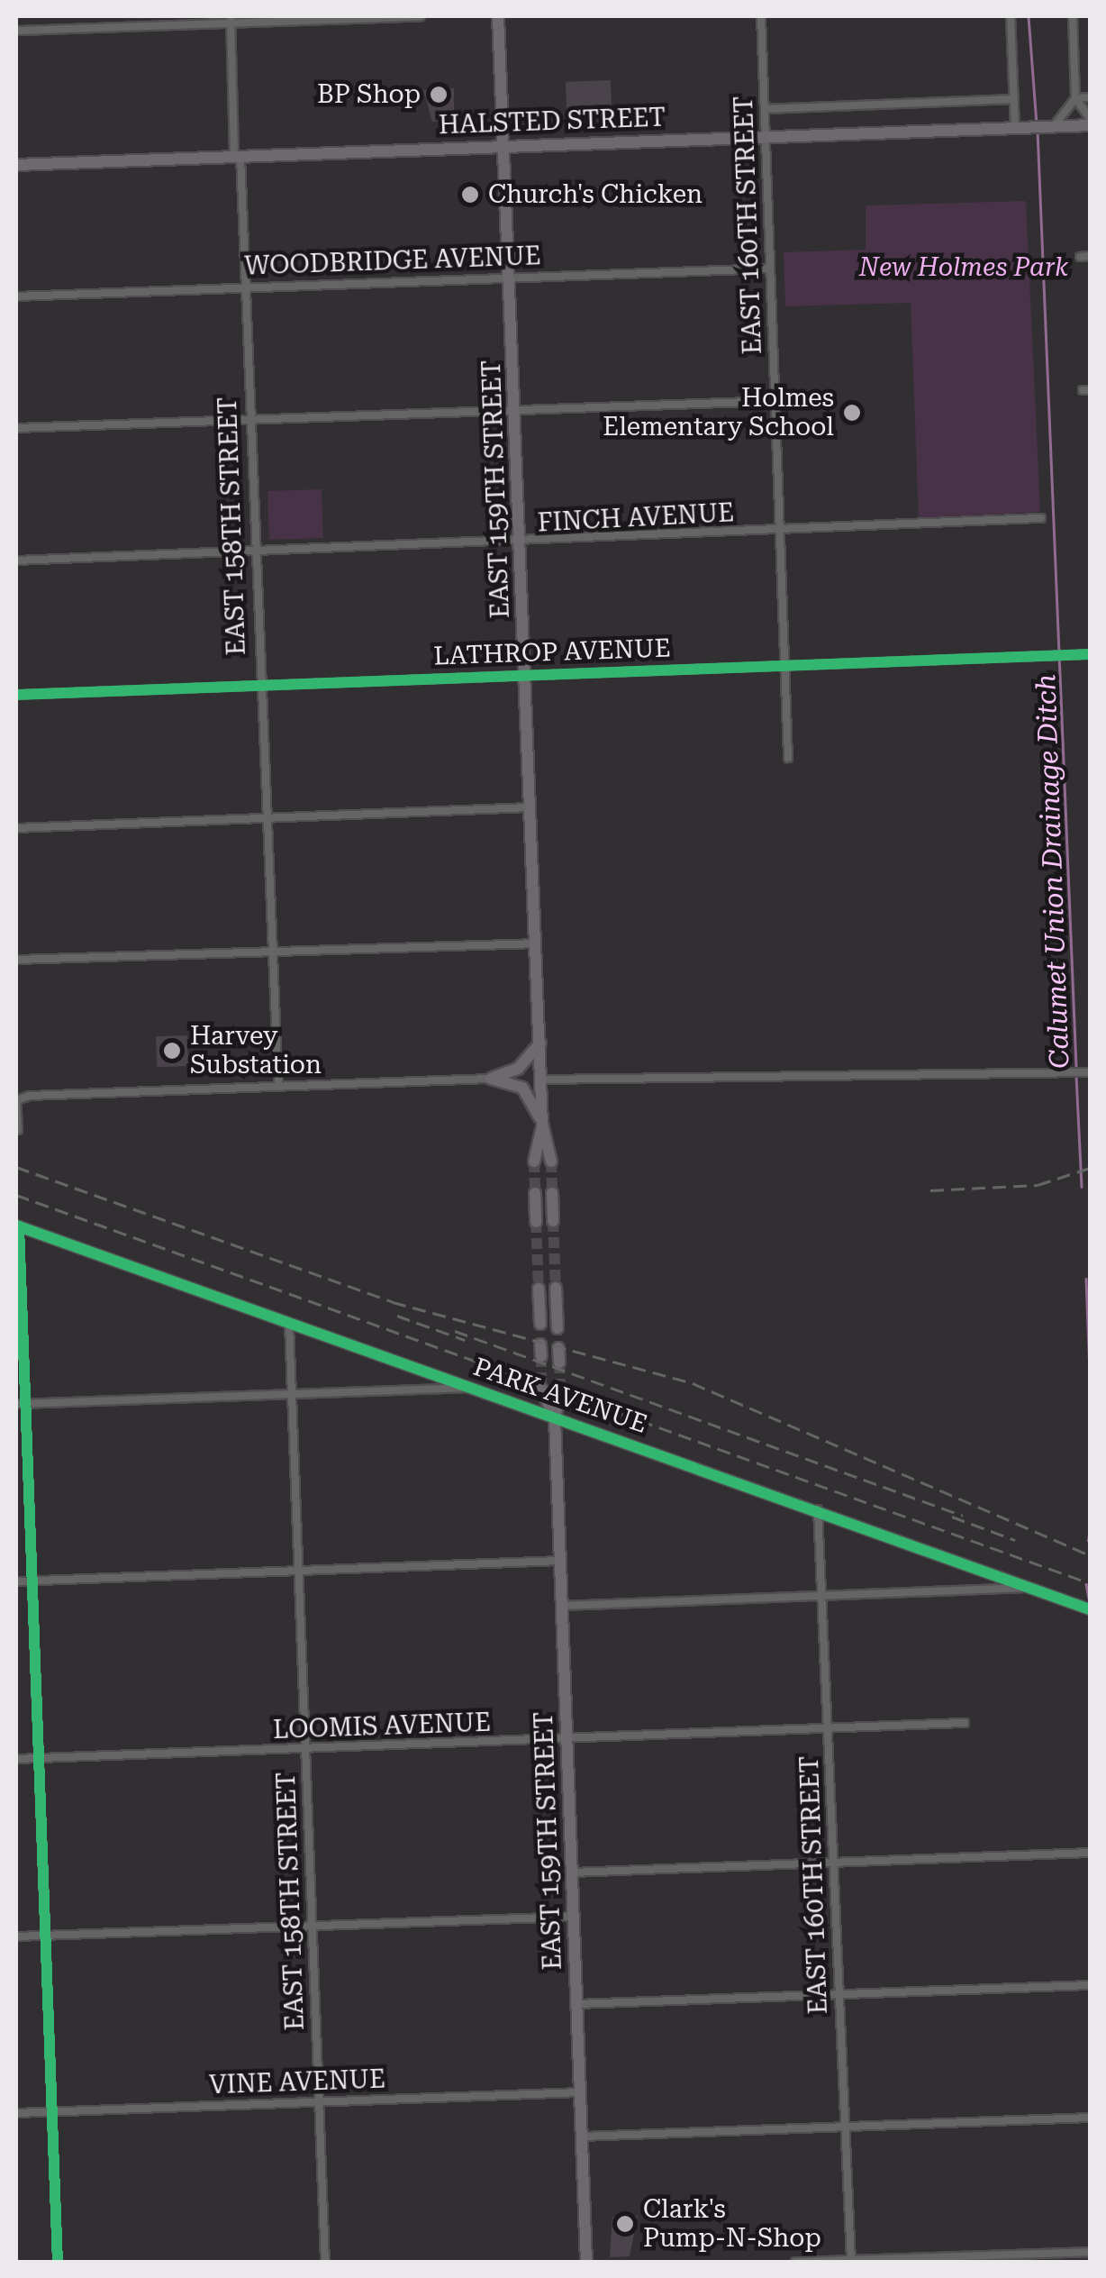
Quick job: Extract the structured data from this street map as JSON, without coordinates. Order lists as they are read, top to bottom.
{
  "streets": {
    "main road": ["HALSTED STREET", "EAST 159TH STREET"],
    "street": [
      "EAST 160TH STREET",
      "WOODBRIDGE AVENUE",
      "FINCH AVENUE",
      "EAST 158TH STREET",
      "LATHROP AVENUE",
      "PARK AVENUE",
      "LOOMIS AVENUE",
      "VINE AVENUE"
    ]
  },
  "crossings": [
    ["HALSTED STREET", "EAST 160TH STREET"],
    ["HALSTED STREET", "EAST 159TH STREET"],
    ["HALSTED STREET", "EAST 158TH STREET"],
    ["EAST 160TH STREET", "WOODBRIDGE AVENUE"],
    ["EAST 160TH STREET", "FINCH AVENUE"],
    ["EAST 160TH STREET", "LATHROP AVENUE"],
    ["EAST 160TH STREET", "PARK AVENUE"],
    ["EAST 160TH STREET", "LOOMIS AVENUE"],
    ["WOODBRIDGE AVENUE", "EAST 159TH STREET"],
    ["WOODBRIDGE AVENUE", "EAST 158TH STREET"],
    ["EAST 159TH STREET", "FINCH AVENUE"],
    ["EAST 159TH STREET", "LATHROP AVENUE"],
    ["EAST 159TH STREET", "PARK AVENUE"],
    ["EAST 159TH STREET", "LOOMIS AVENUE"],
    ["EAST 159TH STREET", "VINE AVENUE"],
    ["FINCH AVENUE", "EAST 158TH STREET"],
    ["EAST 158TH STREET", "LATHROP AVENUE"],
    ["EAST 158TH STREET", "PARK AVENUE"],
    ["EAST 158TH STREET", "LOOMIS AVENUE"],
    ["EAST 158TH STREET", "VINE AVENUE"]
  ],
  "water": ["Calumet Union Drainage Ditch"],
  "parks": ["New Holmes Park"],
  "places": [
    "BP Shop",
    "Church's Chicken",
    "Holmes Elementary School",
    "Harvey Substation",
    "Clark's Pump-N-Shop"
  ]
}
